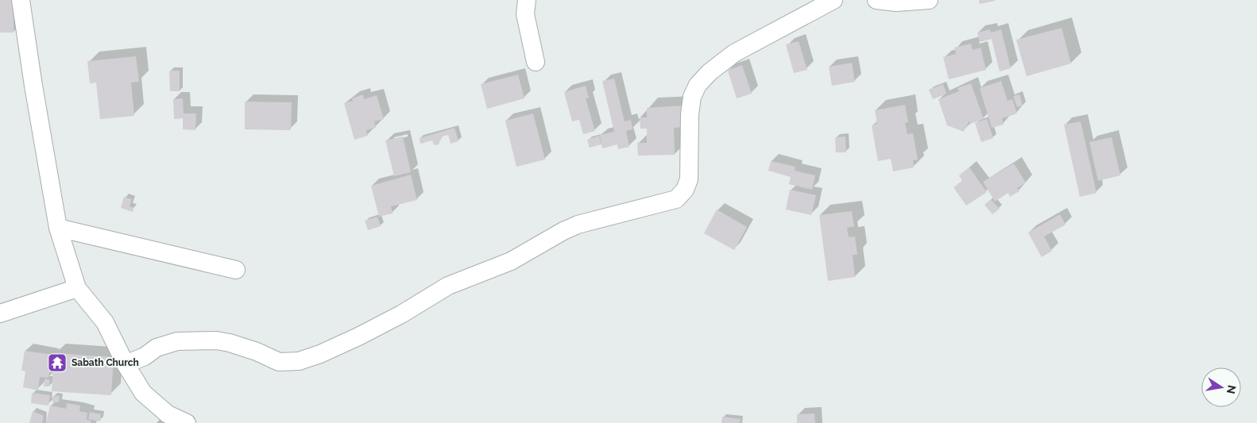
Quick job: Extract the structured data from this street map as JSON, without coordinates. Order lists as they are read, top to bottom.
{
  "places": {
    "temple": ["Sabath Church"]
  },
  "north": "right"
}
